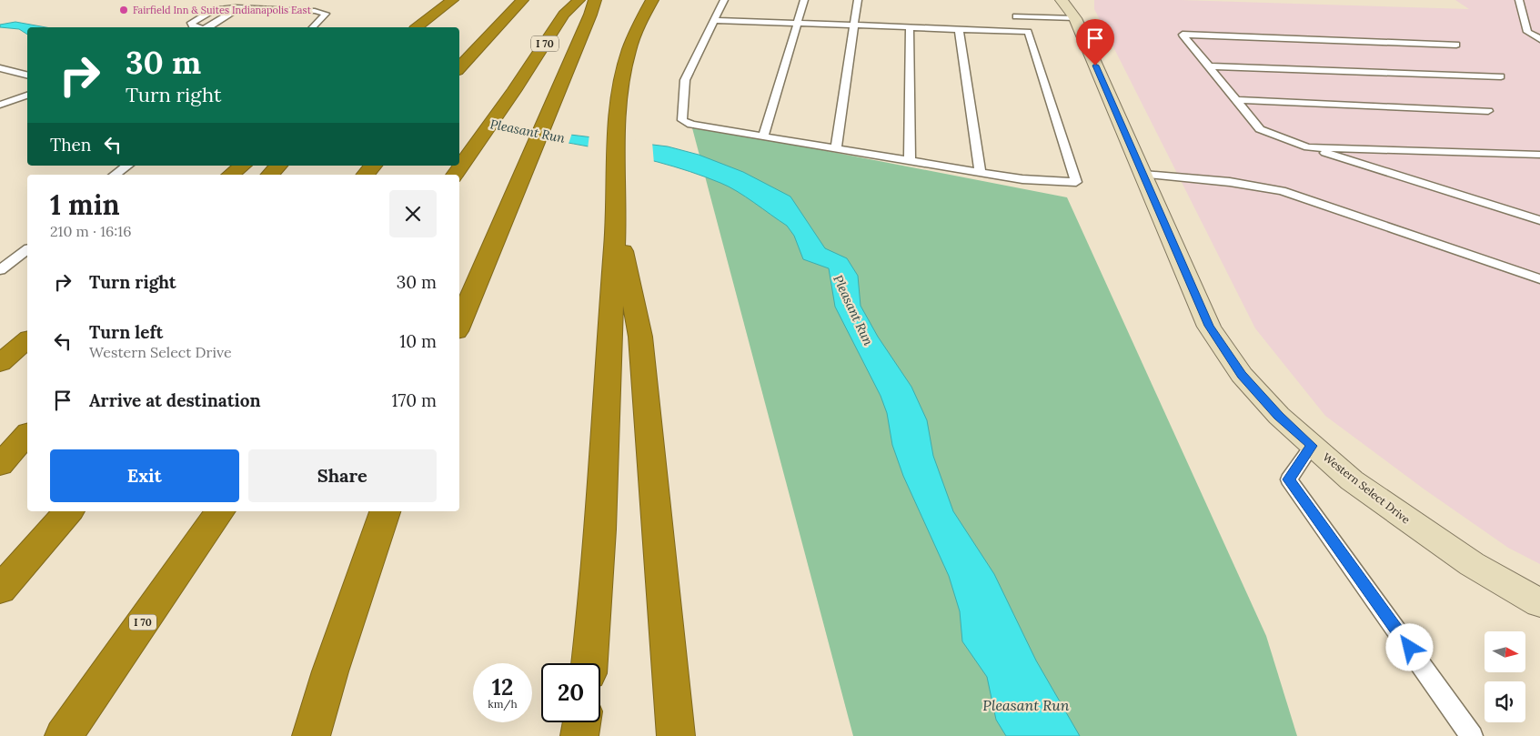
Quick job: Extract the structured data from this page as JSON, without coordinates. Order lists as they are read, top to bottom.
{
  "streets": {
    "highway": ["I 70"],
    "street": ["Western Select Drive"]
  },
  "water": ["Pleasant Run"],
  "places": ["Fairfield Inn & Suites Indianapolis East"],
  "north": "right",
  "page": {
    "turn": ["30 m", "Turn right"],
    "then": "Then",
    "heading": ["1 min", "210 m · 16:16"],
    "list": [
      {
        "name": "Turn right",
        "value": "30 m"
      },
      {
        "name": "Turn left",
        "note": "Western Select Drive",
        "value": "10 m"
      },
      {
        "name": "Arrive at destination",
        "value": "170 m"
      }
    ],
    "buttons": ["Exit", "Share"],
    "speed": "12 km/h",
    "limit": "20"
  }
}
